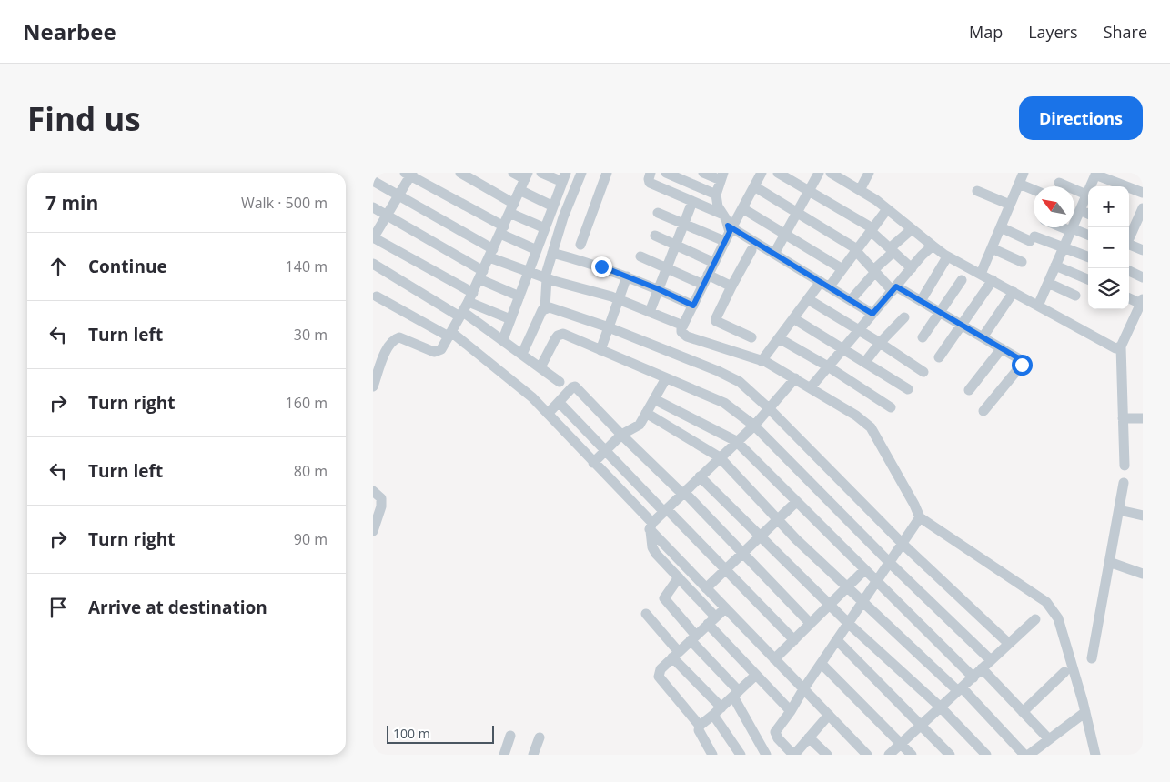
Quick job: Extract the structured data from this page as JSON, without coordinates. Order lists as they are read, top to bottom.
{
  "scale_bar": "100 m",
  "north": "top left",
  "page": {
    "header": "Nearbee",
    "nav": ["Map", "Layers", "Share"],
    "buttons": "Directions",
    "title": "Find us",
    "heading": ["7 min", "Walk · 500 m"],
    "map_buttons": ["+", "−"],
    "list": [
      ["Continue", "140 m"],
      ["Turn left", "30 m"],
      ["Turn right", "160 m"],
      ["Turn left", "80 m"],
      ["Turn right", "90 m"],
      "Arrive at destination"
    ],
    "scale": "100 m"
  }
}
